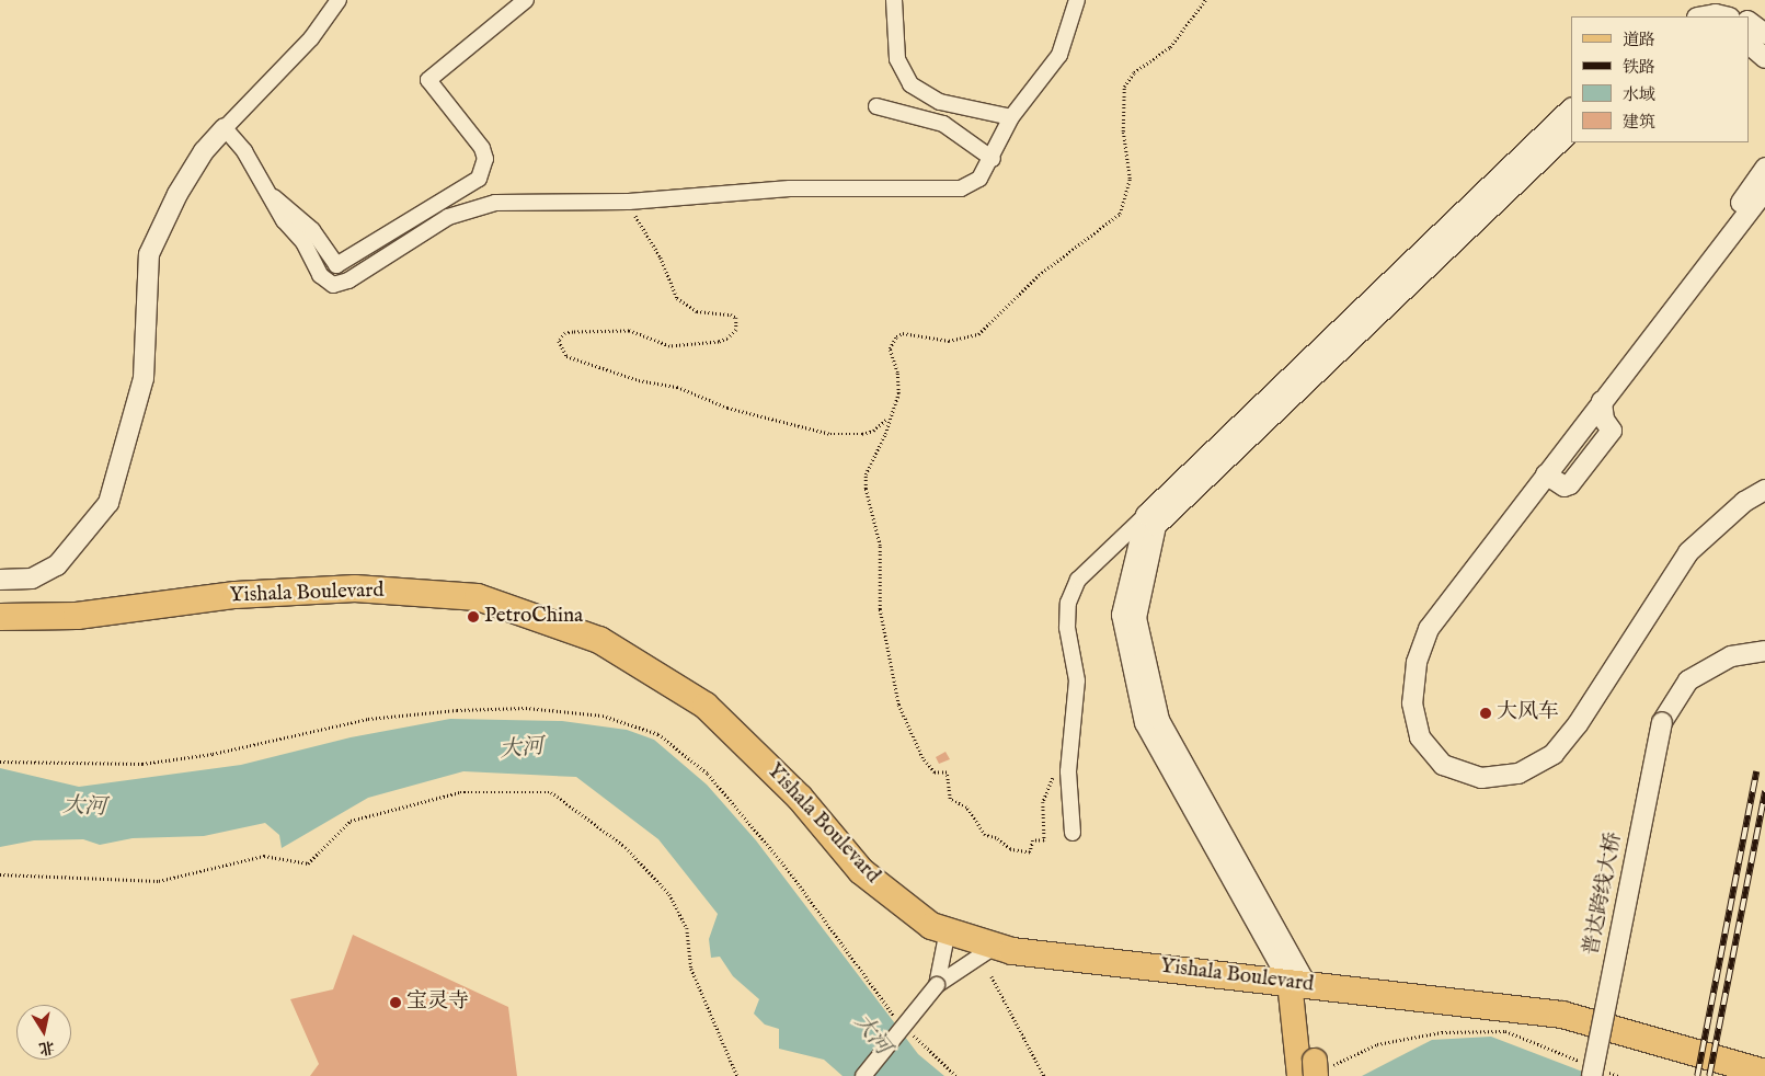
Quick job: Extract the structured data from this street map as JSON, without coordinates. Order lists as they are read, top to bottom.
{
  "streets": {
    "highway": ["Yishala Boulevard"],
    "street": ["普达跨线大桥"]
  },
  "water": ["大河"],
  "places": ["PetroChina", "大风车", "宝灵寺"],
  "legend": [
    "道路",
    "铁路",
    "水域",
    "建筑"
  ],
  "north": "bottom"
}
